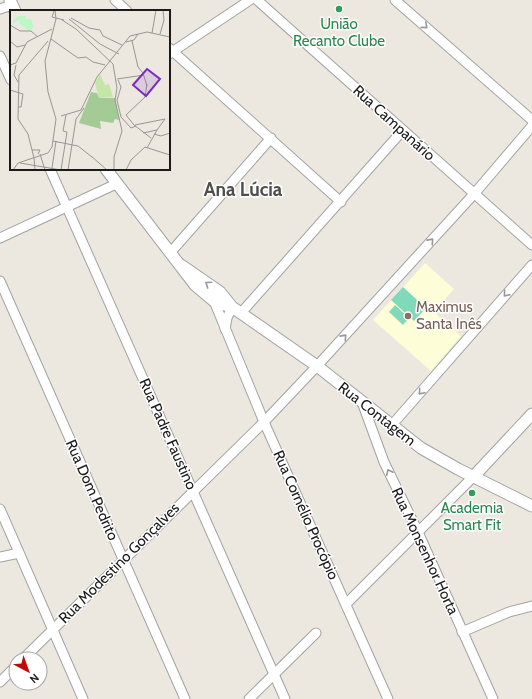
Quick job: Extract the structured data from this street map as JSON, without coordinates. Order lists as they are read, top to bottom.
{
  "streets": {
    "street": [
      "Rua Campanário",
      "Rua Contagem",
      "Rua Padre Faustino",
      "Rua Dom Pedrito",
      "Rua Cornélio Procópio",
      "Rua Monsenhor Horta",
      "Rua Modestino Gonçalves"
    ]
  },
  "crossings": [
    ["Rua Campanário", "Rua Modestino Gonçalves"],
    ["Rua Contagem", "Rua Cornélio Procópio"],
    ["Rua Contagem", "Rua Monsenhor Horta"],
    ["Rua Contagem", "Rua Modestino Gonçalves"],
    ["Rua Padre Faustino", "Rua Modestino Gonçalves"],
    ["Rua Dom Pedrito", "Rua Modestino Gonçalves"],
    ["Rua Cornélio Procópio", "Rua Modestino Gonçalves"]
  ],
  "one_way": ["Rua Monsenhor Horta"],
  "districts": ["Ana Lúcia"],
  "places": ["União Recanto Clube", "Maximus Santa Inês", "Academia Smart Fit"],
  "north": "bottom right"
}
